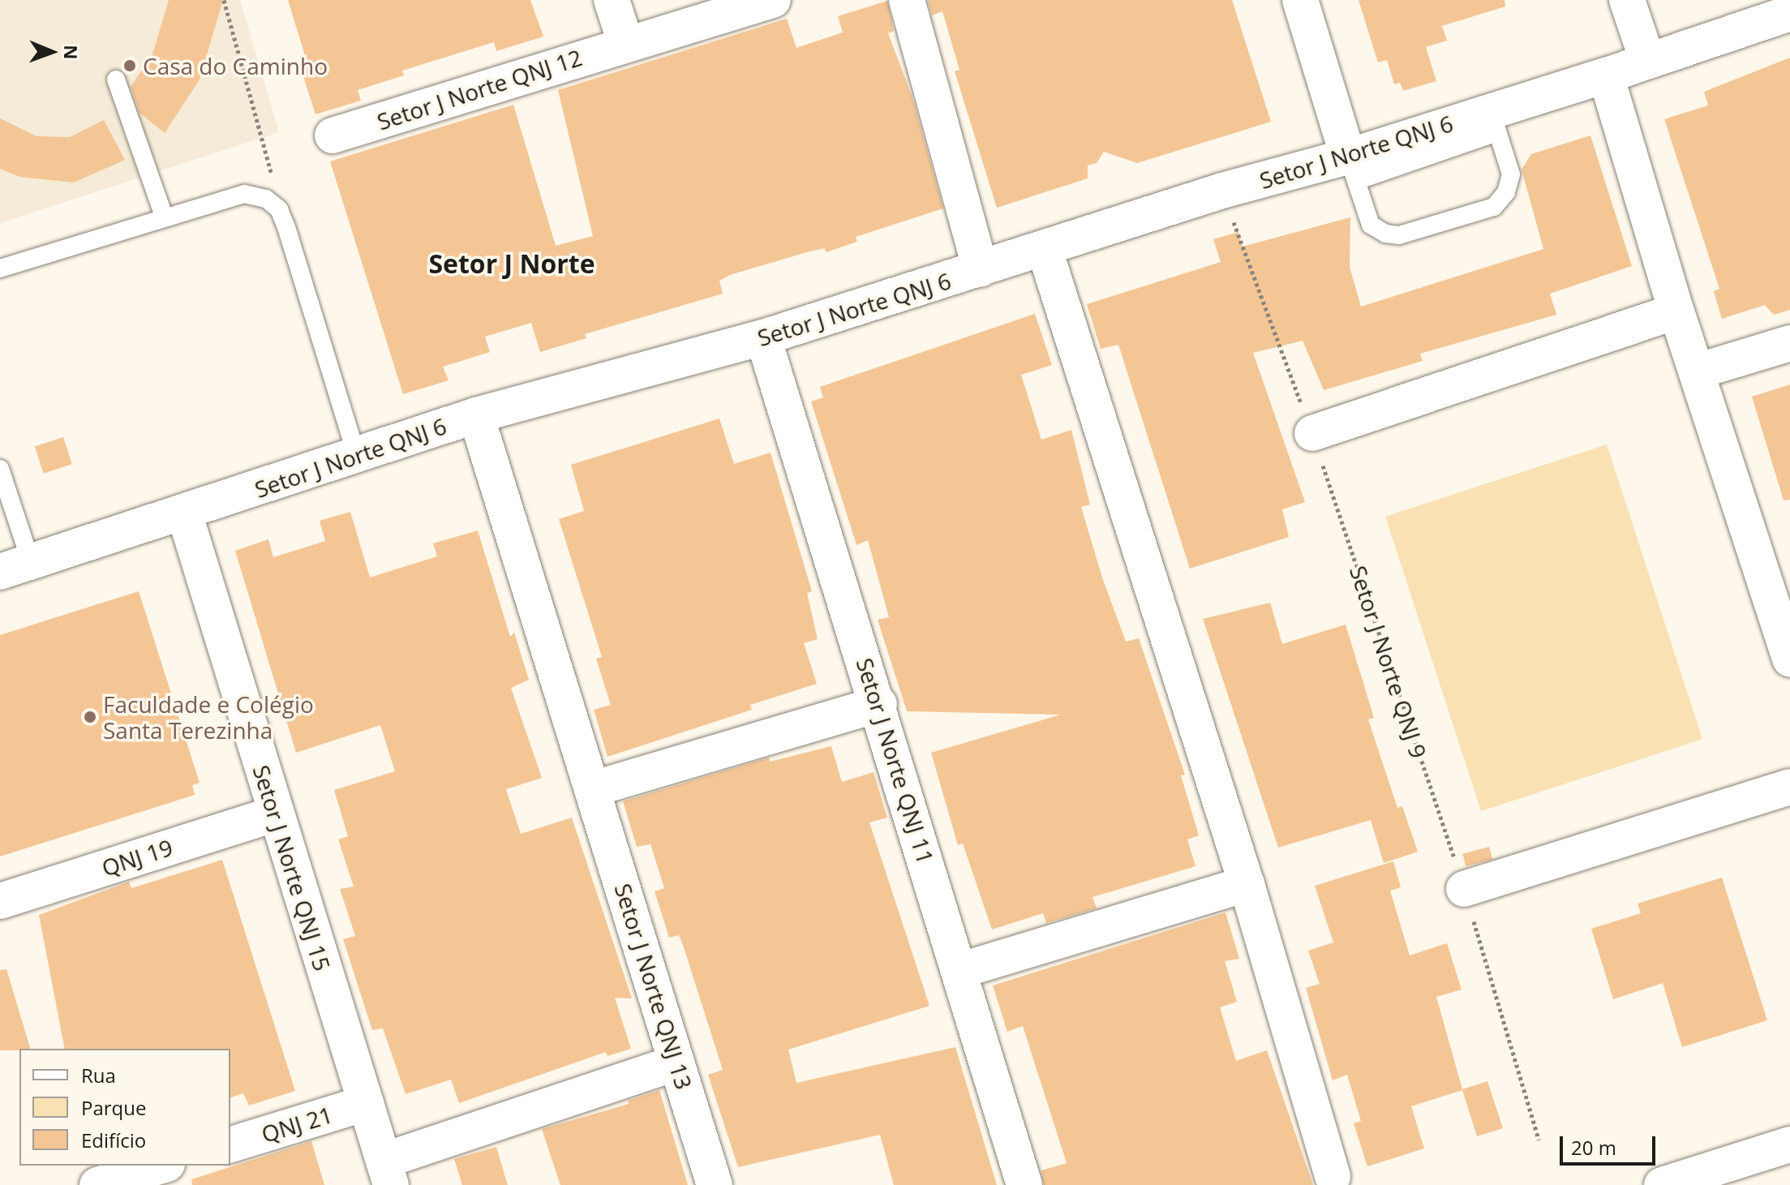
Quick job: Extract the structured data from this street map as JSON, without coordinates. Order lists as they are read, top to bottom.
{
  "streets": {
    "street": [
      "Setor J Norte QNJ 12",
      "Setor J Norte QNJ 6",
      "Setor J Norte QNJ 11",
      "QNJ 19",
      "Setor J Norte QNJ 15",
      "Setor J Norte QNJ 13",
      "QNJ 21"
    ],
    "path": ["Setor J Norte QNJ 9"]
  },
  "crossings": [
    ["Setor J Norte QNJ 6", "Setor J Norte QNJ 9"],
    ["Setor J Norte QNJ 6", "Setor J Norte QNJ 11"],
    ["Setor J Norte QNJ 6", "Setor J Norte QNJ 15"],
    ["Setor J Norte QNJ 6", "Setor J Norte QNJ 13"],
    ["QNJ 19", "Setor J Norte QNJ 15"],
    ["Setor J Norte QNJ 15", "QNJ 21"]
  ],
  "districts": ["Setor J Norte"],
  "places": ["Casa do Caminho", "Faculdade e Colégio Santa Terezinha"],
  "legend": ["Rua", "Parque", "Edifício"],
  "scale_bar": "20 m",
  "north": "right"
}
